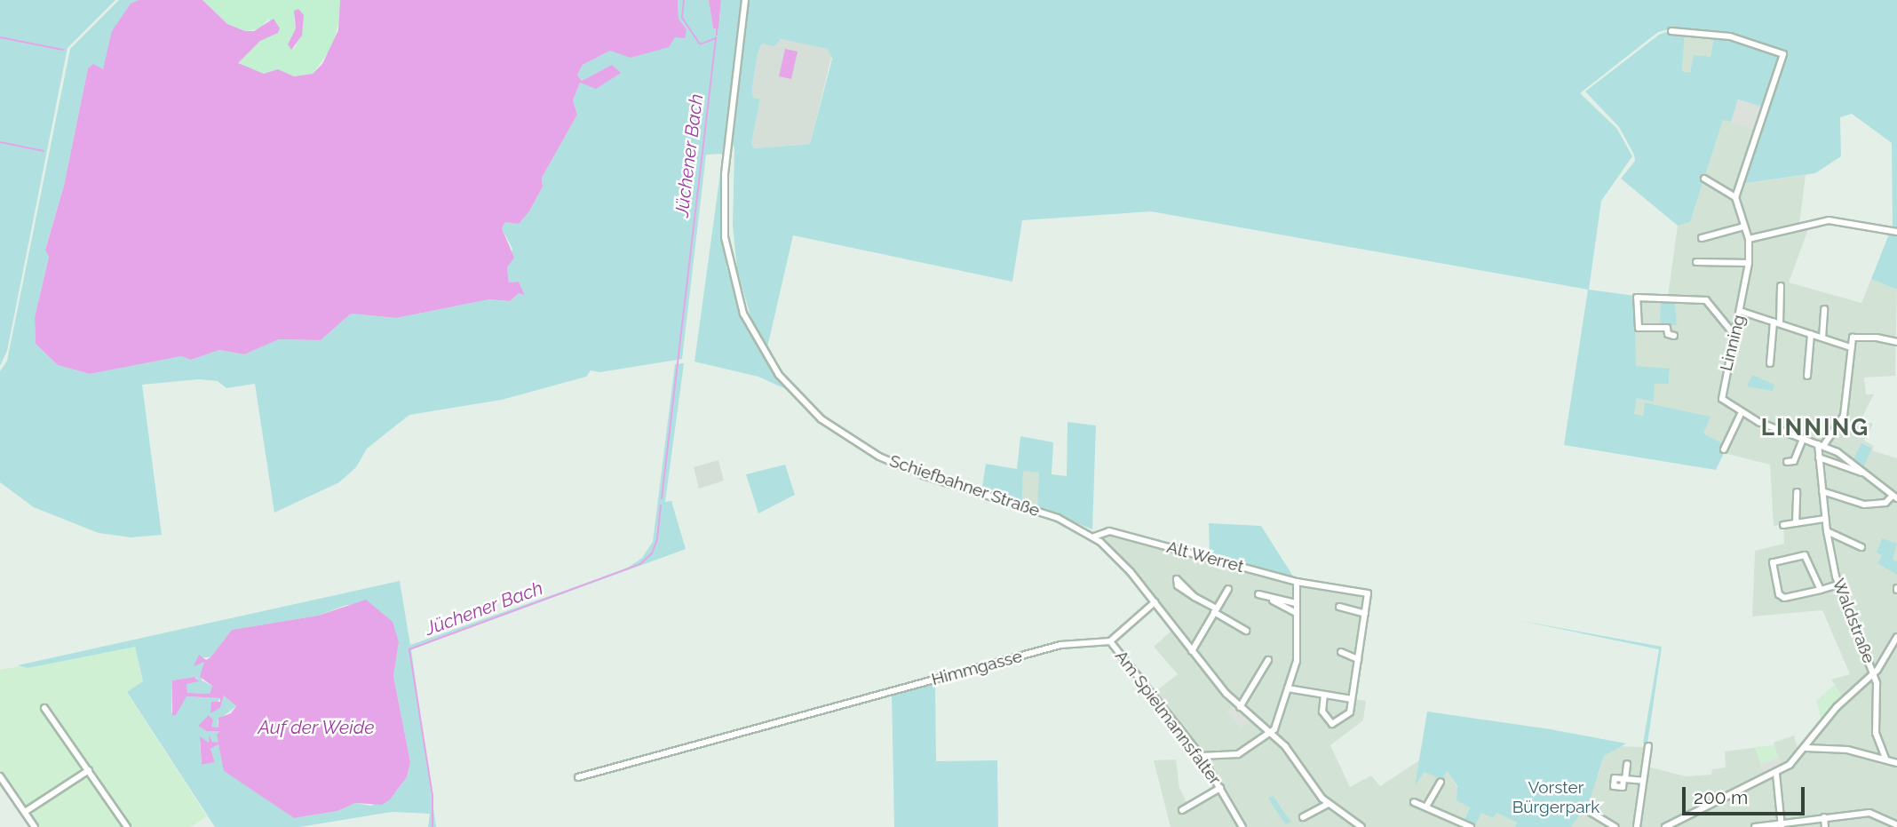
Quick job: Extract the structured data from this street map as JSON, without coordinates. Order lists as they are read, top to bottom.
{
  "streets": {
    "street": [
      "Linning",
      "Schiefbahner Straße",
      "Alt Werret",
      "Waldstraße",
      "Himmgasse",
      "Am Spielmannsfalter"
    ]
  },
  "crossings": [
    ["Linning", "Waldstraße"],
    ["Schiefbahner Straße", "Alt Werret"],
    ["Himmgasse", "Am Spielmannsfalter"]
  ],
  "districts": ["LINNING"],
  "water": ["Jüchener Bach", "Auf der Weide"],
  "parks": ["Vorster Bürgerpark"],
  "scale_bar": "200 m"
}
